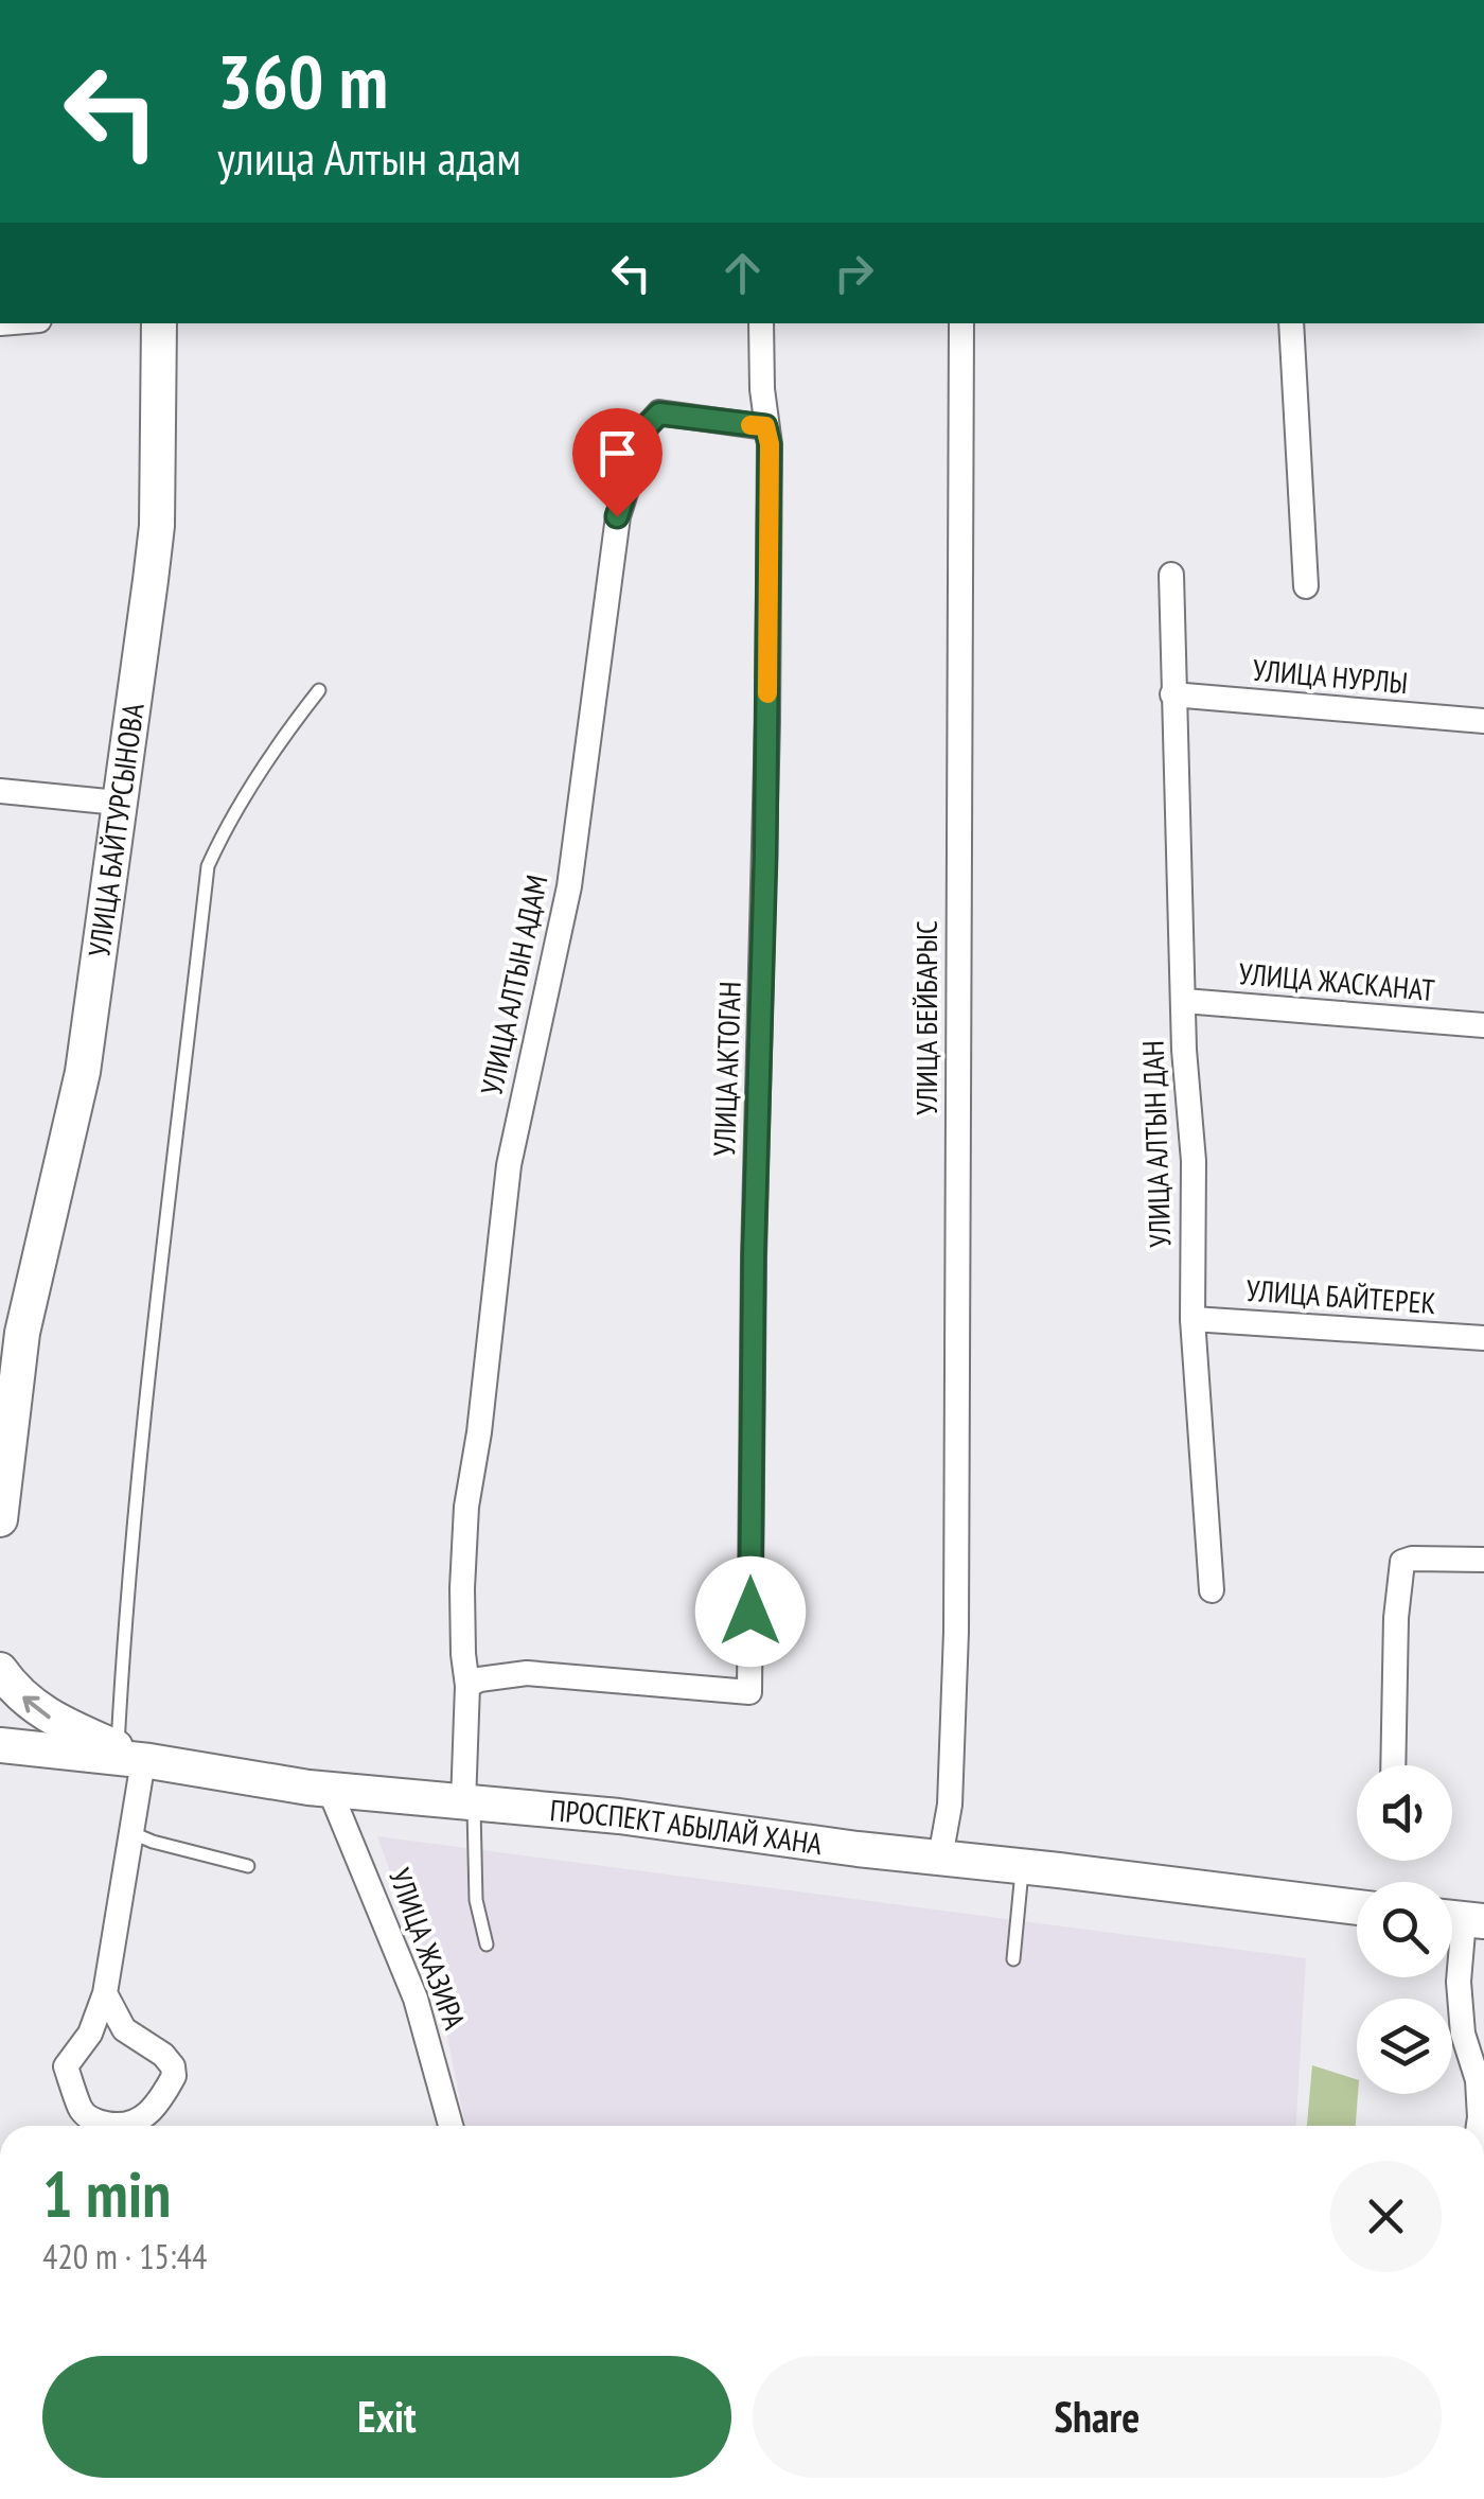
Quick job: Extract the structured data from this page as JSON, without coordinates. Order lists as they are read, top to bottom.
{
  "streets": {
    "main road": ["УЛИЦА БАЙТУРСЫНОВА", "ПРОСПЕКТ АБЫЛАЙ ХАНА"],
    "street": [
      "УЛИЦА НУРЛЫ",
      "УЛИЦА ЖАСКАНАТ",
      "УЛИЦА АЛТЫН АДАМ",
      "УЛИЦА БЕЙБАРЫС",
      "УЛИЦА АКТОГАН",
      "УЛИЦА АЛТЫН ДАН",
      "УЛИЦА БАЙТЕРЕК",
      "УЛИЦА ЖАЗИРА"
    ]
  },
  "crossings": [
    ["УЛИЦА НУРЛЫ", "УЛИЦА АЛТЫН ДАН"],
    ["УЛИЦА ЖАСКАНАТ", "УЛИЦА АЛТЫН ДАН"],
    ["УЛИЦА АЛТЫН АДАМ", "УЛИЦА АКТОГАН"],
    ["УЛИЦА БЕЙБАРЫС", "ПРОСПЕКТ АБЫЛАЙ ХАНА"],
    ["УЛИЦА АЛТЫН ДАН", "УЛИЦА БАЙТЕРЕК"],
    ["ПРОСПЕКТ АБЫЛАЙ ХАНА", "УЛИЦА ЖАЗИРА"]
  ],
  "page": {
    "turn": ["360 m", "улица Алтын адам"],
    "heading": ["1 min", "420 m · 15:44"],
    "buttons": ["Exit", "Share"]
  }
}
